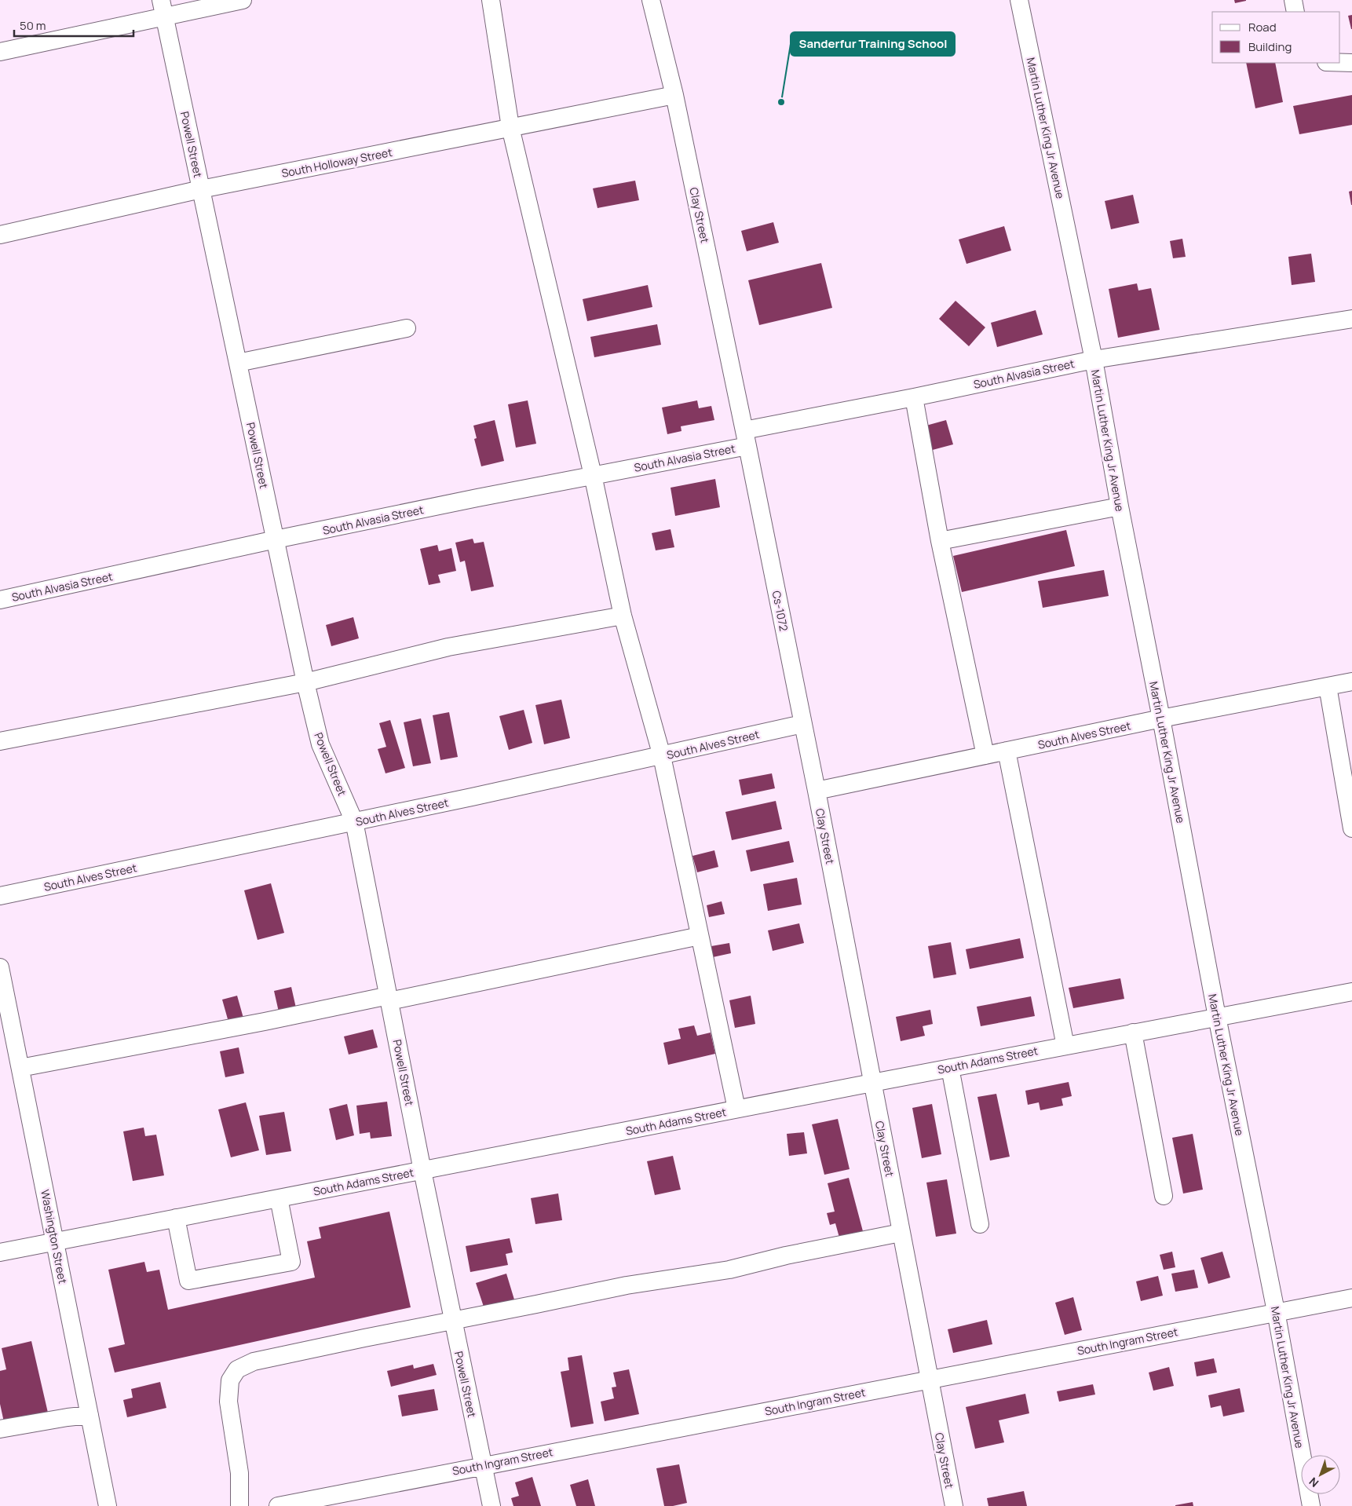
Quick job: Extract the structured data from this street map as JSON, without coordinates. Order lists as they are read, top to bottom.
{
  "streets": {
    "street": [
      "Martin Luther King Jr Avenue",
      "Powell Street",
      "South Holloway Street",
      "Clay Street",
      "South Alvasia Street",
      "Cs-1072",
      "South Alves Street",
      "South Adams Street",
      "Washington Street",
      "South Ingram Street"
    ]
  },
  "crossings": [
    ["Martin Luther King Jr Avenue", "South Alvasia Street"],
    ["Martin Luther King Jr Avenue", "South Alves Street"],
    ["Martin Luther King Jr Avenue", "South Adams Street"],
    ["Martin Luther King Jr Avenue", "South Ingram Street"],
    ["Powell Street", "South Holloway Street"],
    ["Powell Street", "South Alvasia Street"],
    ["Powell Street", "South Alves Street"],
    ["Powell Street", "South Adams Street"],
    ["Powell Street", "South Ingram Street"],
    ["South Holloway Street", "Clay Street"],
    ["Clay Street", "South Alvasia Street"],
    ["Clay Street", "Cs-1072"],
    ["Clay Street", "South Alves Street"],
    ["Clay Street", "South Adams Street"],
    ["Clay Street", "South Ingram Street"],
    ["South Alvasia Street", "Cs-1072"],
    ["Cs-1072", "South Alves Street"],
    ["South Adams Street", "Washington Street"]
  ],
  "places": ["Sanderfur Training School"],
  "legend": ["Road", "Building"],
  "scale_bar": "50 m",
  "north": "bottom left"
}
